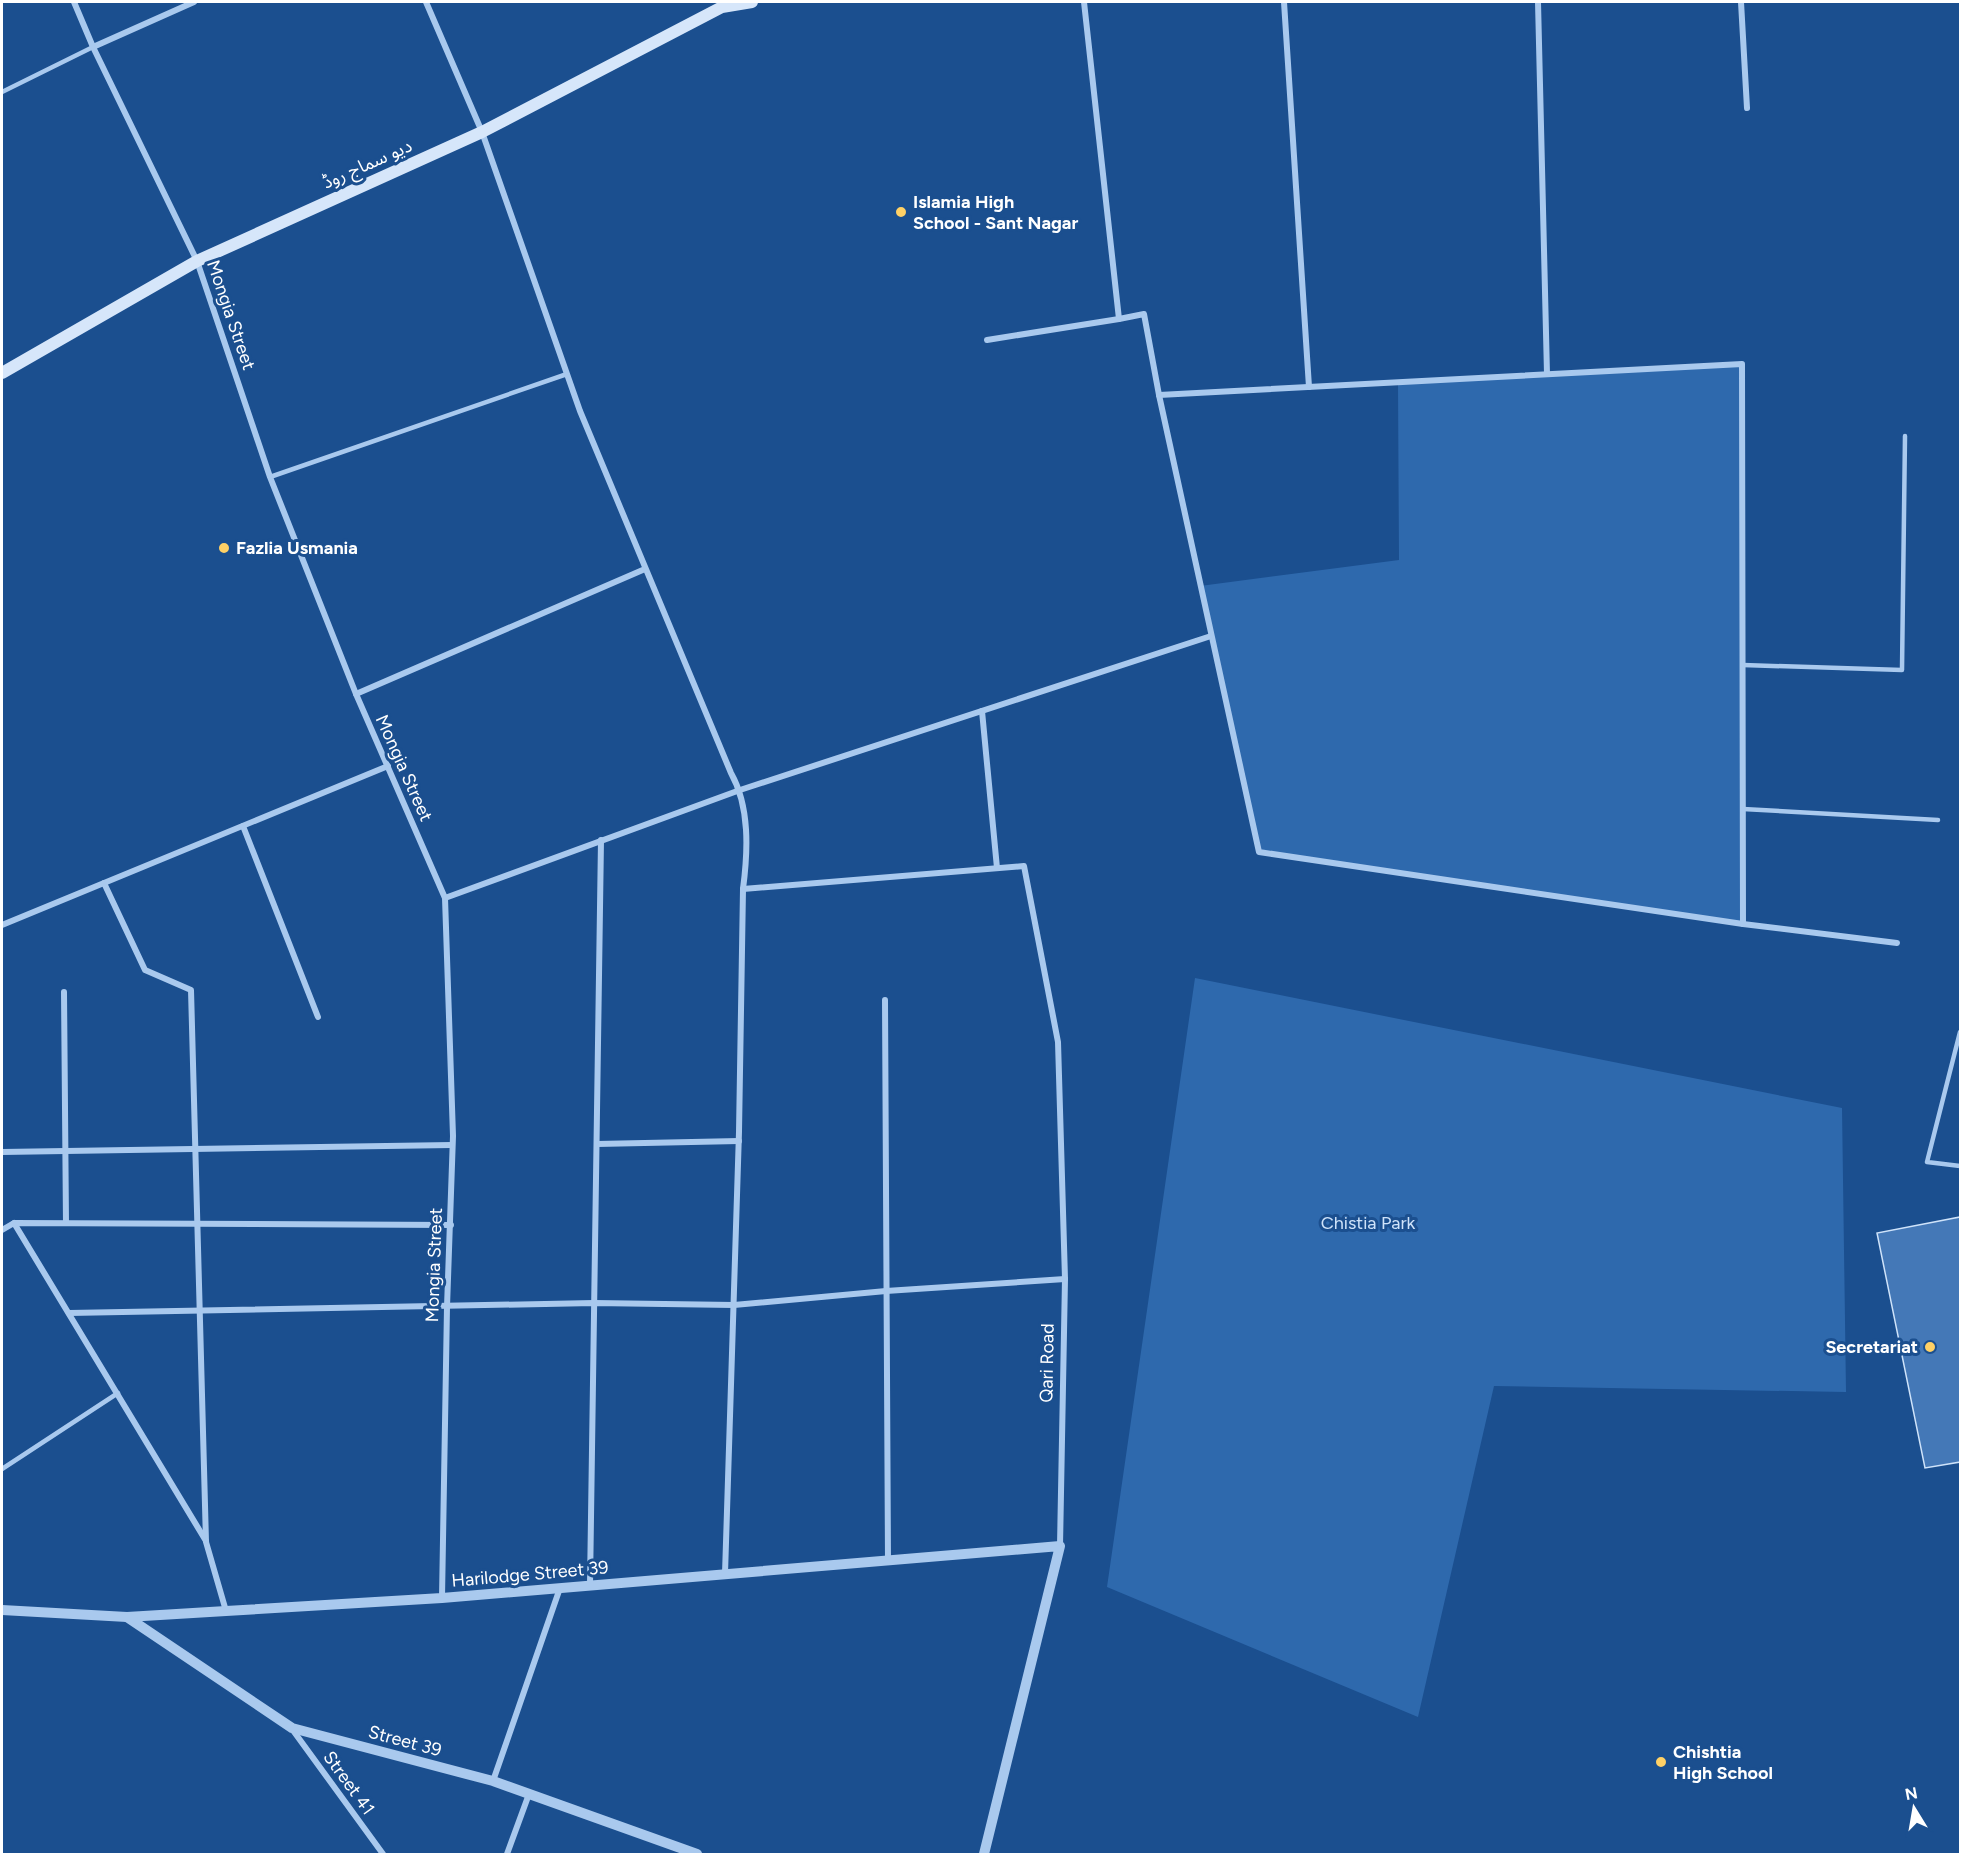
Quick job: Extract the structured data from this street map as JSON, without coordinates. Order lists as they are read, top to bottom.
{
  "streets": {
    "main road": ["دیو سماج روڈ"],
    "street": [
      "Mongia Street",
      "Qari Road",
      "Harilodge Street 39",
      "Street 39",
      "Street 41"
    ]
  },
  "crossings": [
    ["دیو سماج روڈ", "Mongia Street"],
    ["Mongia Street", "Harilodge Street 39"],
    ["Qari Road", "Harilodge Street 39"],
    ["Harilodge Street 39", "Street 39"],
    ["Street 39", "Street 41"]
  ],
  "parks": ["Chistia Park"],
  "places": [
    "Islamia High School - Sant Nagar",
    "Fazlia Usmania",
    "Secretariat",
    "Chishtia High School"
  ],
  "north": "top"
}
